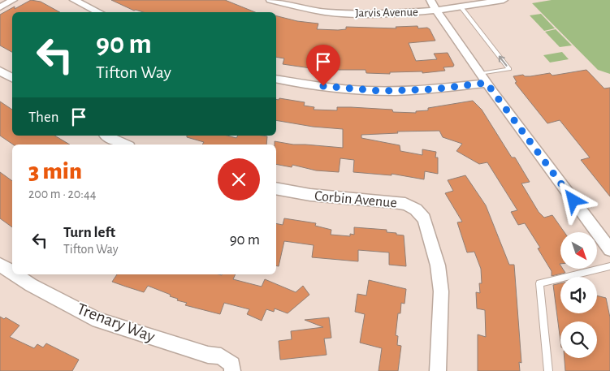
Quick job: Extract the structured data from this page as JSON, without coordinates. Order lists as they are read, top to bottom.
{
  "streets": {
    "street": ["Jarvis Avenue", "Corbin Avenue", "Trenary Way"]
  },
  "north": "bottom right",
  "page": {
    "turn": ["90 m", "Tifton Way"],
    "then": "Then",
    "heading": ["3 min", "200 m · 20:44"],
    "list": [
      {
        "name": "Turn left",
        "note": "Tifton Way",
        "value": "90 m"
      }
    ]
  }
}
